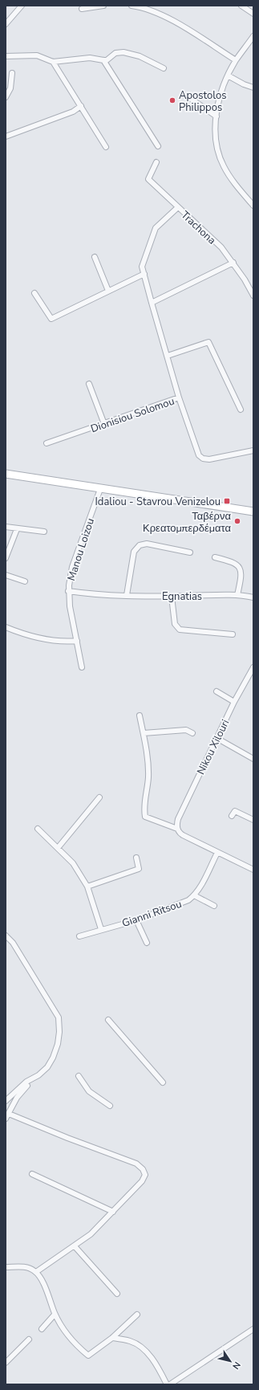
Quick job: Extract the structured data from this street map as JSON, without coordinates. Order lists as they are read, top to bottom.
{
  "streets": {
    "street": [
      "Trachona",
      "Dionisiou Solomou",
      "Manou Loizou",
      "Egnatias",
      "Nikou Xilouri",
      "Gianni Ritsou"
    ]
  },
  "crossings": [
    ["Manou Loizou", "Egnatias"]
  ],
  "places": {
    "other": ["Apostolos Philippos", "Ταβέρνα Κρεατομπερδέματα"],
    "transit": ["Idaliou - Stavrou Venizelou"]
  },
  "north": "bottom right"
}
